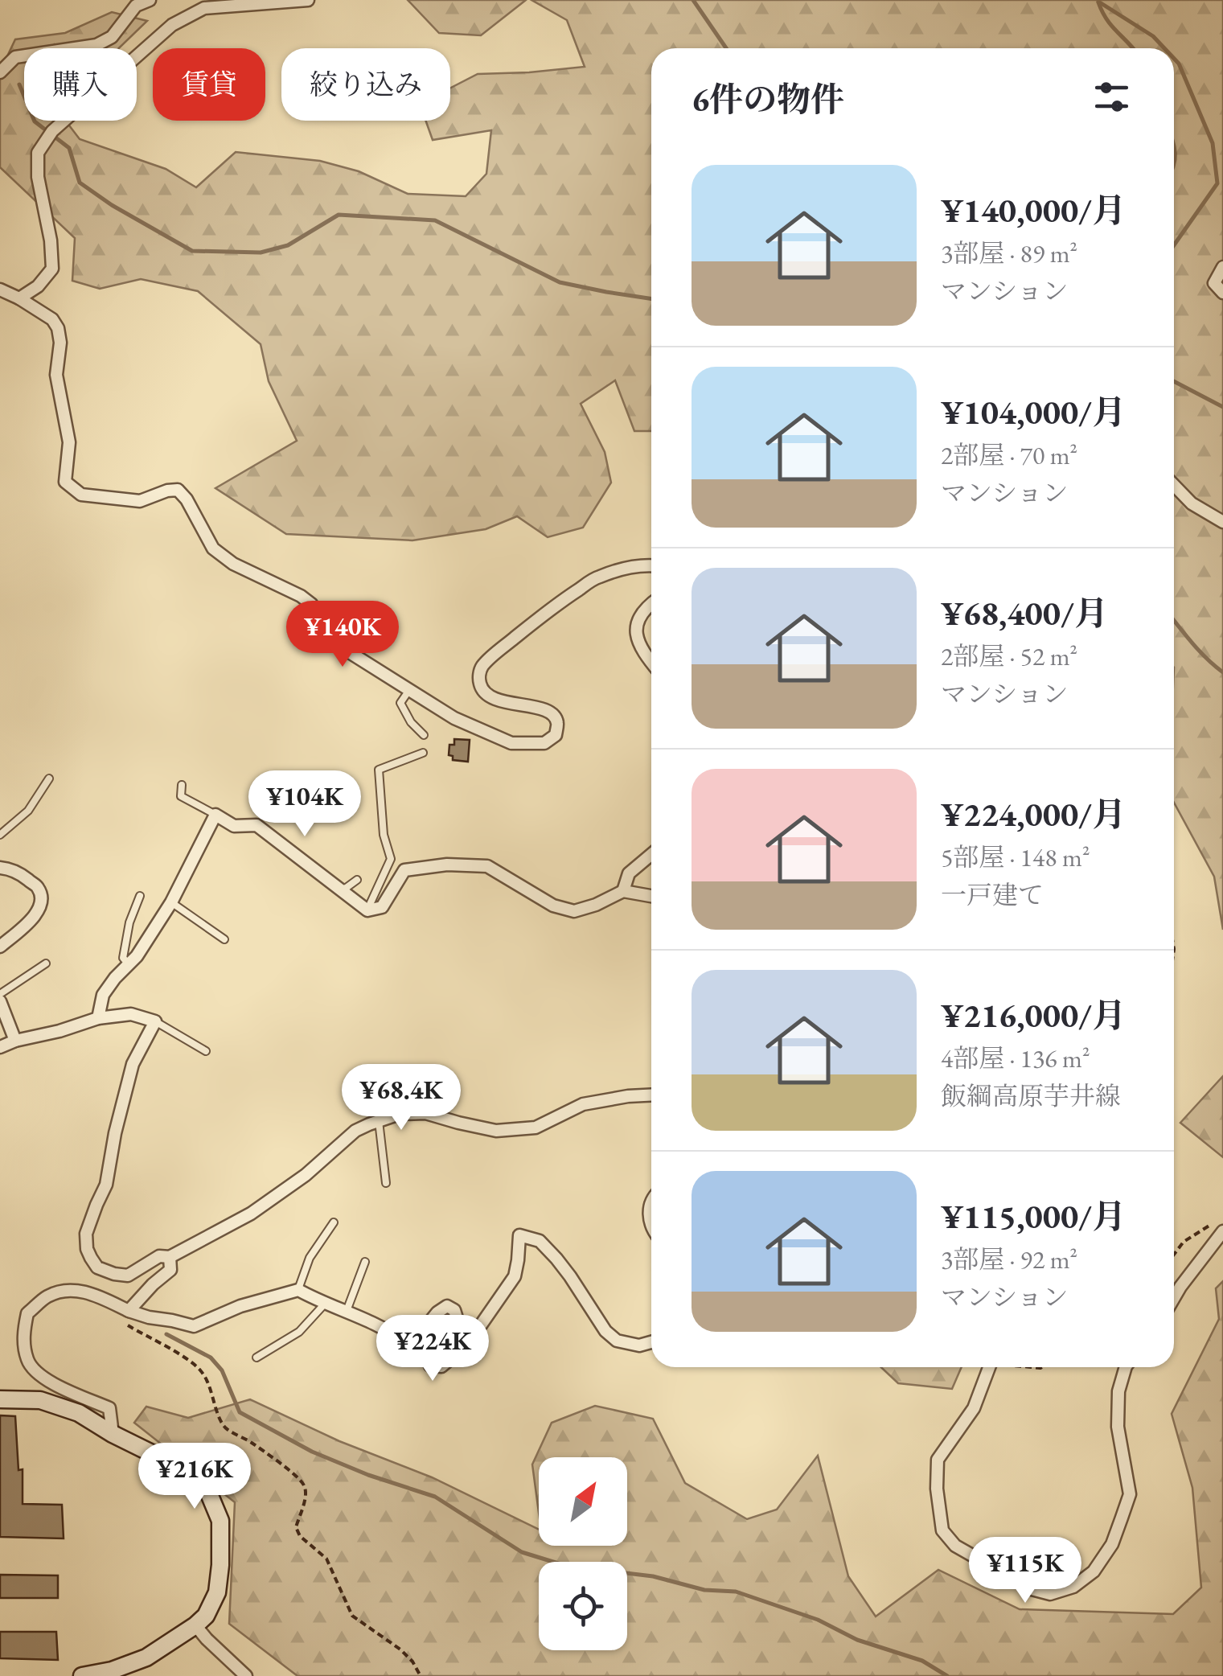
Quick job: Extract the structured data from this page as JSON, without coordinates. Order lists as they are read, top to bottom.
{
  "north": "top right",
  "page": {
    "chip": ["購入", "賃貸", "絞り込み"],
    "heading": "6件の物件",
    "list": [
      {
        "name": "¥140,000/月",
        "note": "3部屋 · 89 m² · マンション"
      },
      {
        "name": "¥104,000/月",
        "note": "2部屋 · 70 m² · マンション"
      },
      {
        "name": "¥68,400/月",
        "note": "2部屋 · 52 m² · マンション"
      },
      {
        "name": "¥224,000/月",
        "note": "5部屋 · 148 m² · 一戸建て"
      },
      {
        "name": "¥216,000/月",
        "note": "4部屋 · 136 m² · 飯綱高原芋井線"
      },
      {
        "name": "¥115,000/月",
        "note": "3部屋 · 92 m² · マンション"
      }
    ],
    "price": [
      "¥140K",
      "¥104K",
      "¥68.4K",
      "¥224K",
      "¥216K",
      "¥115K"
    ]
  }
}
